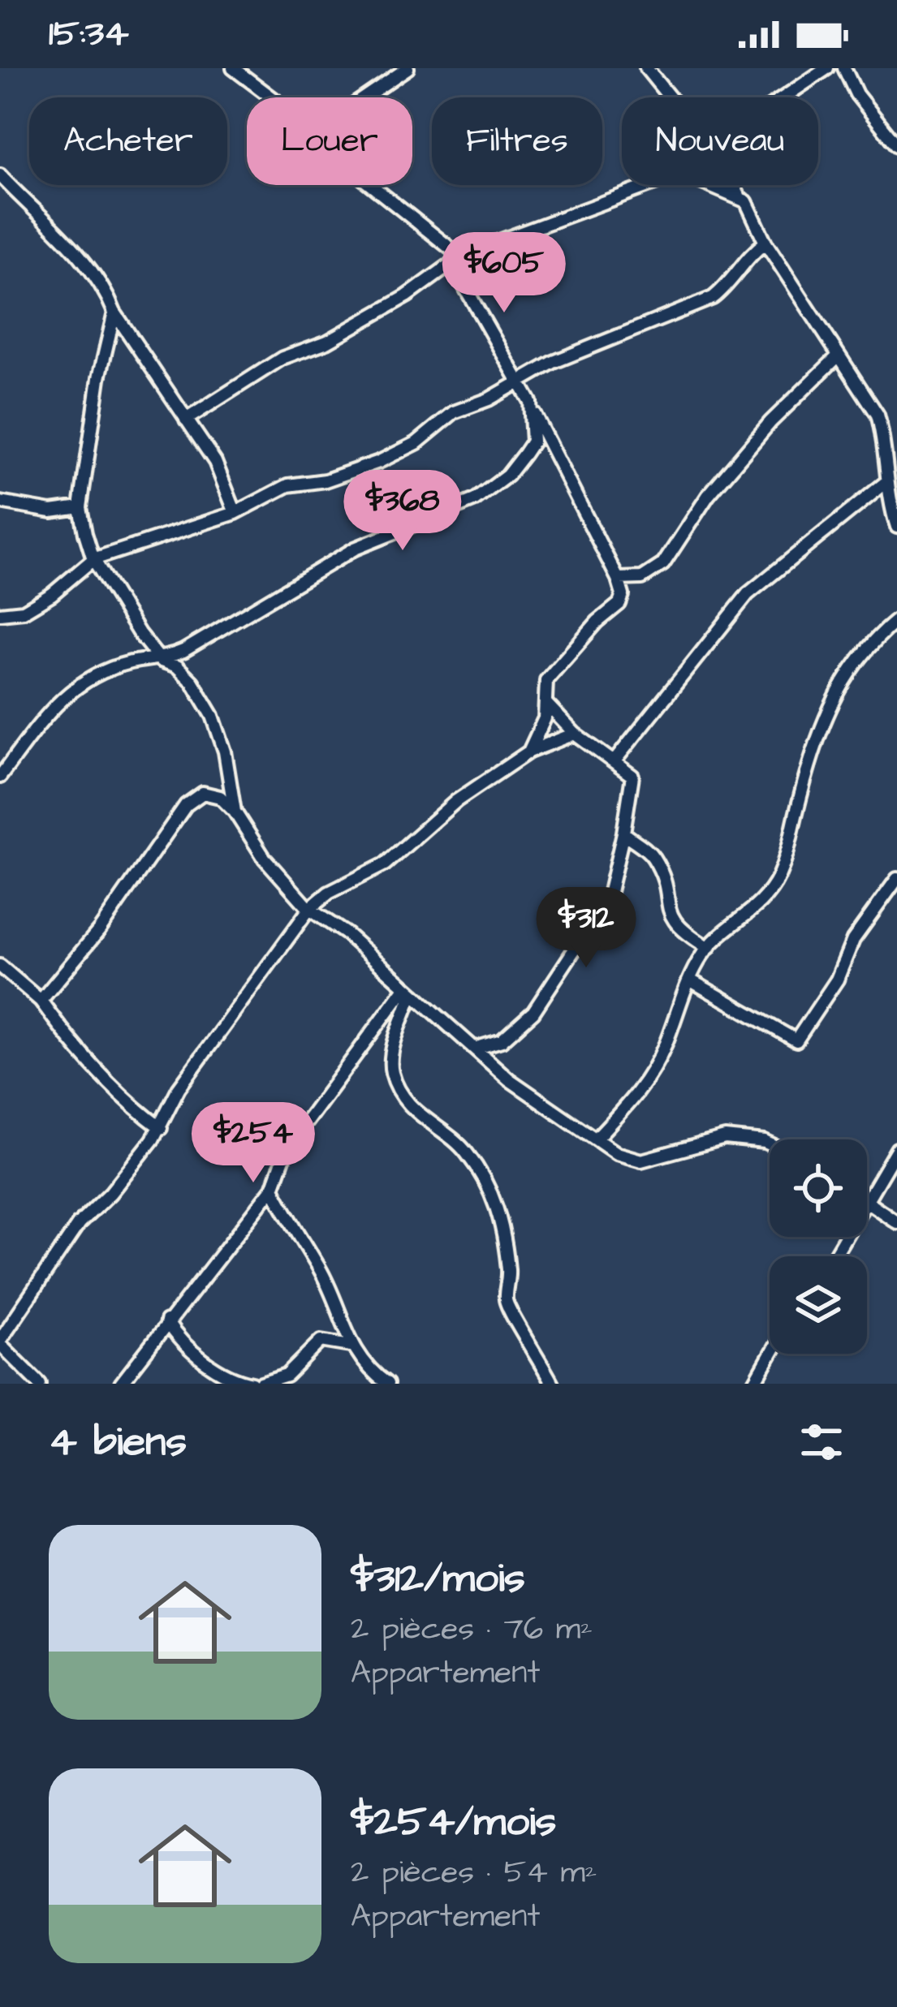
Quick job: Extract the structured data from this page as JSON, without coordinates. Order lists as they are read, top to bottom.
{
  "page": {
    "status": "15:34",
    "chip": [
      "Acheter",
      "Louer",
      "Filtres",
      "Nouveau"
    ],
    "price": [
      "$605",
      "$368",
      "$312",
      "$254"
    ],
    "heading": "4 biens",
    "list": [
      {
        "name": "$312/mois",
        "note": "2 pièces · 76 m² · Appartement"
      },
      {
        "name": "$254/mois",
        "note": "2 pièces · 54 m² · Appartement"
      }
    ]
  }
}
